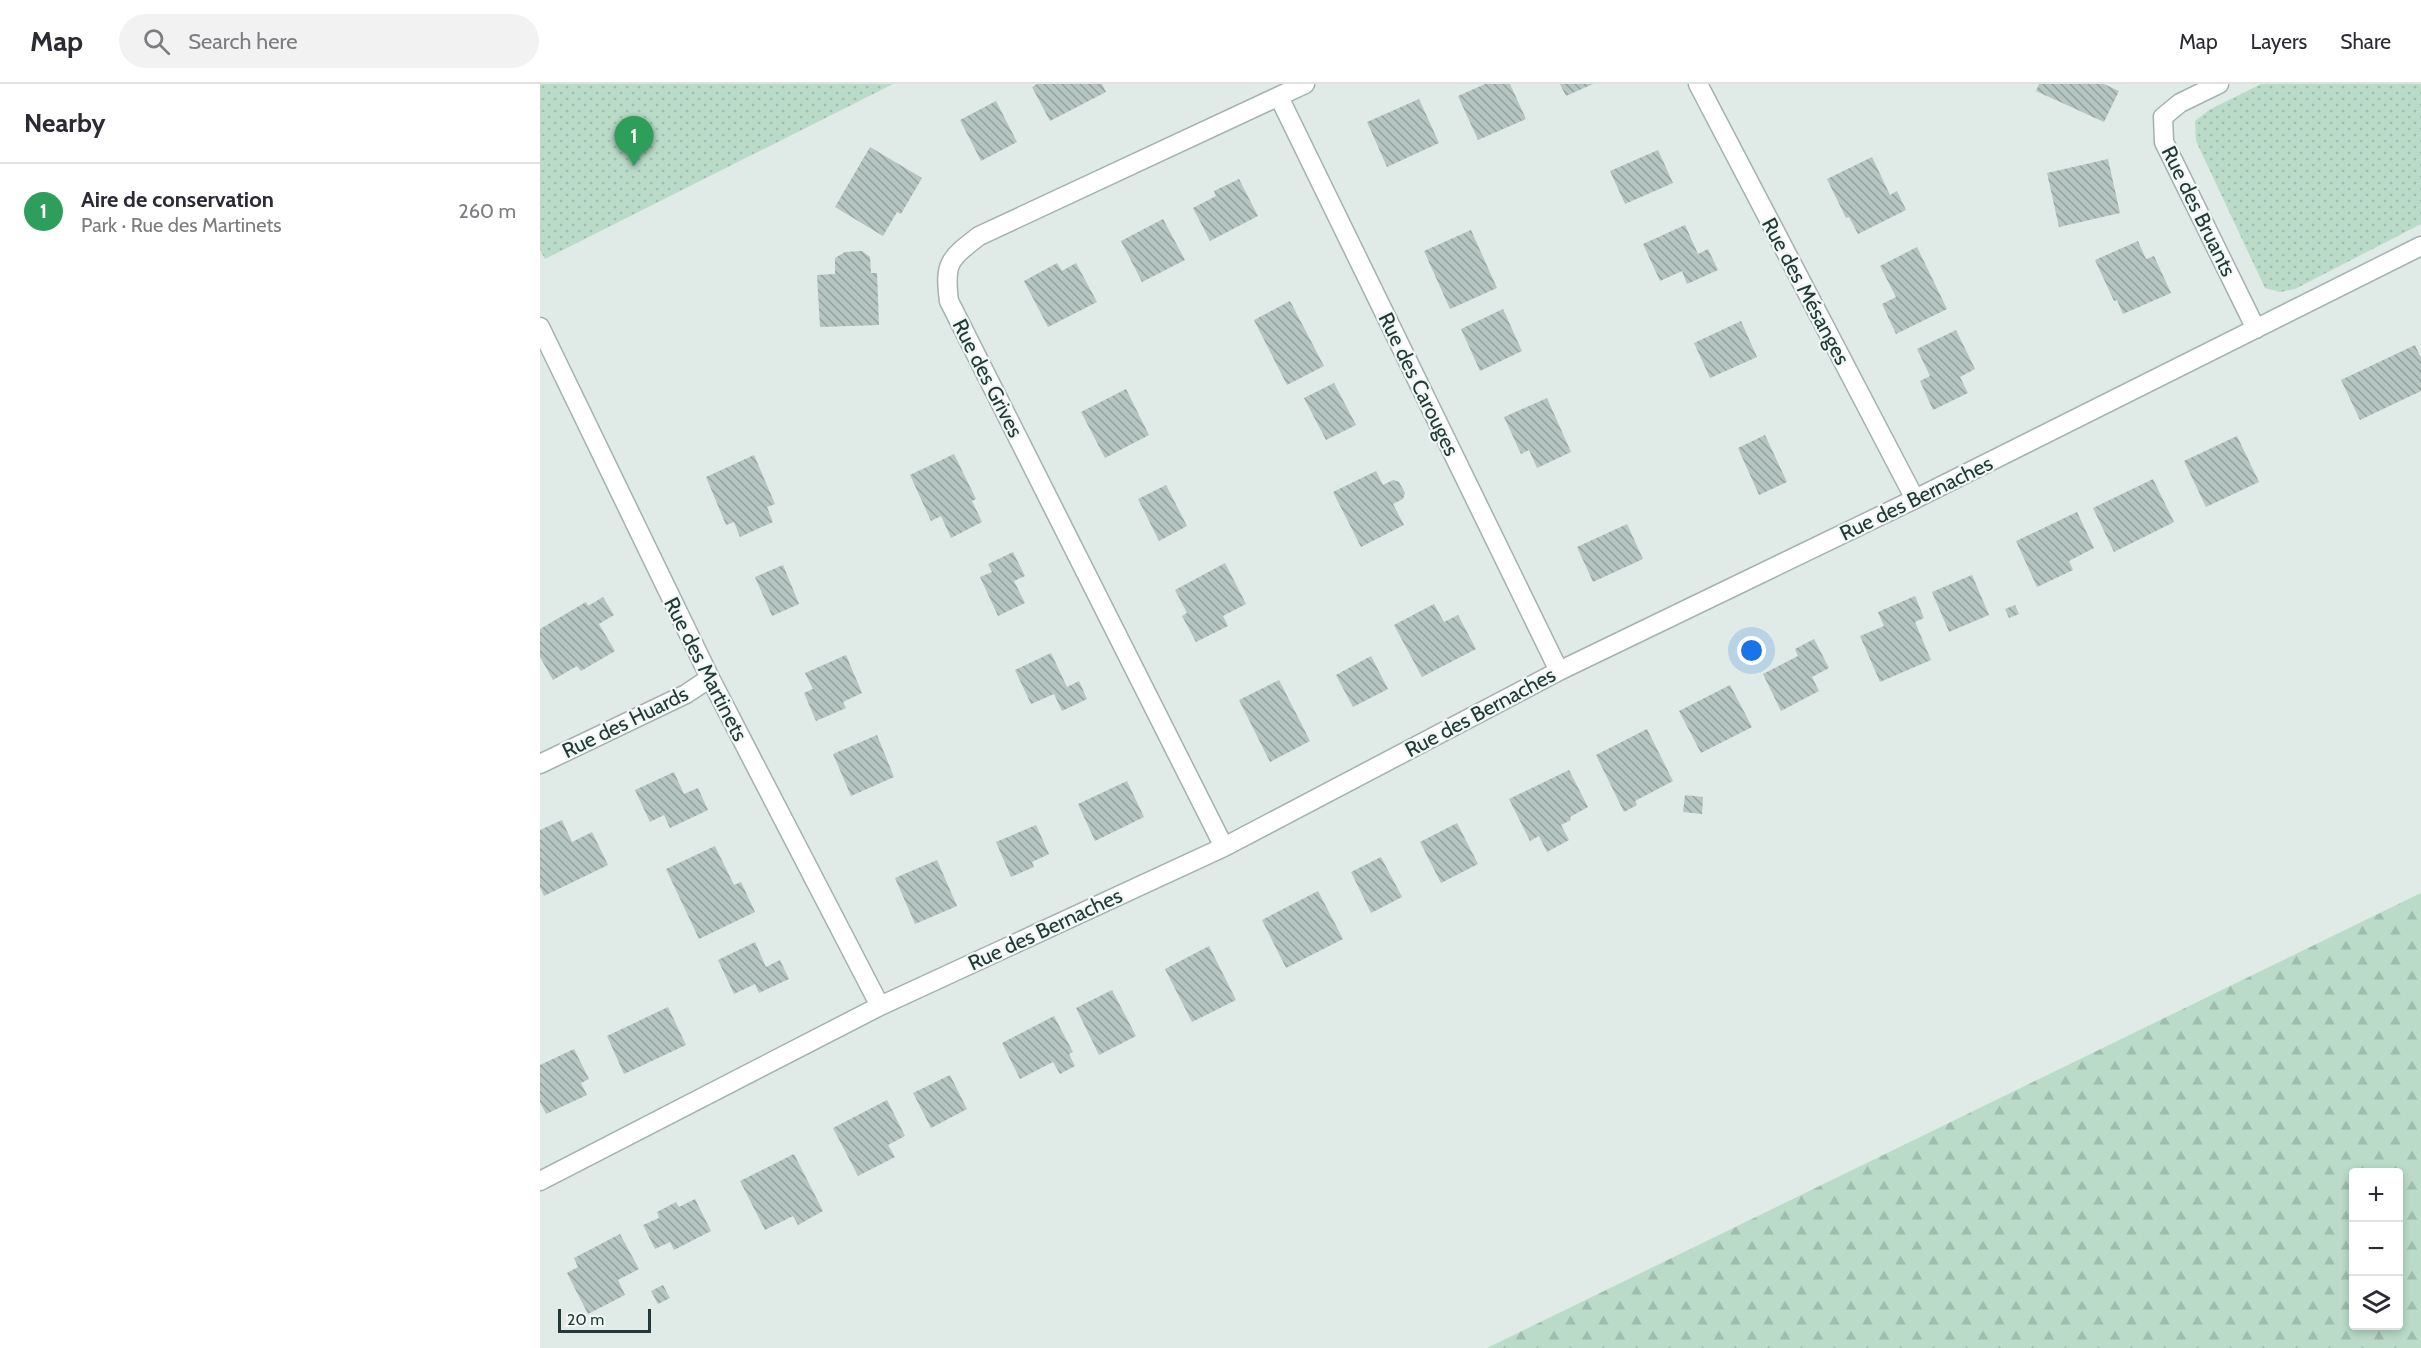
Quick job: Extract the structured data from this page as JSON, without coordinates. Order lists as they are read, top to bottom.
{
  "streets": {
    "street": [
      "Rue des Bruants",
      "Rue des Mésanges",
      "Rue des Grives",
      "Rue des Carouges",
      "Rue des Bernaches",
      "Rue des Martinets",
      "Rue des Huards"
    ]
  },
  "crossings": [
    ["Rue des Bruants", "Rue des Bernaches"],
    ["Rue des Mésanges", "Rue des Bernaches"],
    ["Rue des Grives", "Rue des Carouges"],
    ["Rue des Grives", "Rue des Bernaches"],
    ["Rue des Carouges", "Rue des Bernaches"],
    ["Rue des Bernaches", "Rue des Martinets"],
    ["Rue des Martinets", "Rue des Huards"]
  ],
  "scale_bar": "20 m",
  "page": {
    "header": "Map",
    "search": "Search here",
    "nav": ["Map", "Layers", "Share"],
    "heading": "Nearby",
    "pins": "1",
    "list": [
      {
        "mark": "1",
        "name": "Aire de conservation",
        "note": "Park · Rue des Martinets",
        "value": "260 m"
      }
    ],
    "map_buttons": ["+", "−"],
    "scale": "20 m"
  }
}
